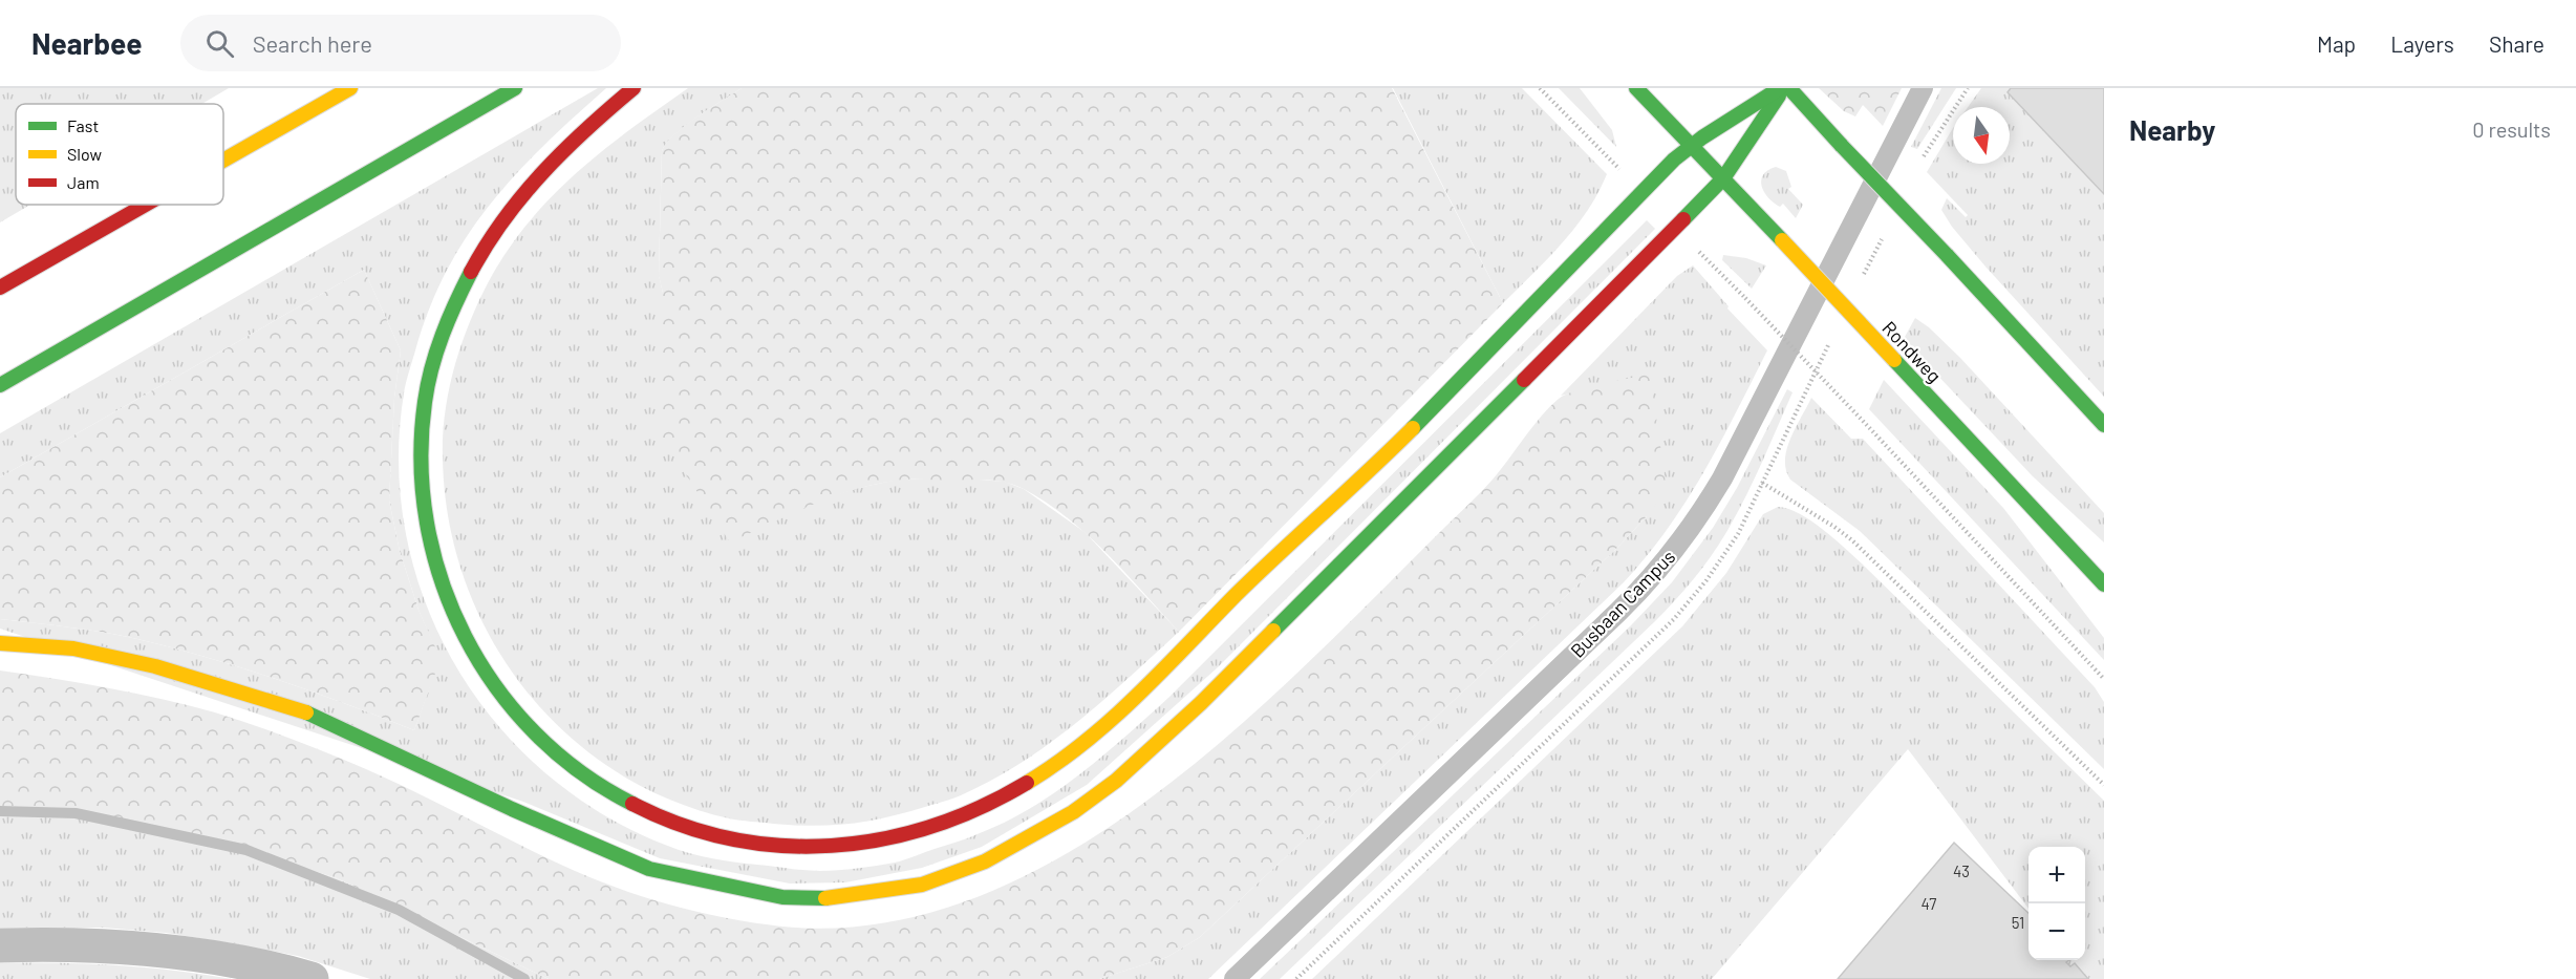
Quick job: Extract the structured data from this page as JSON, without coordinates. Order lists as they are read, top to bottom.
{
  "streets": {
    "main road": ["Rondweg"],
    "lane": ["Busbaan Campus"]
  },
  "house_numbers": ["43", "47", "51"],
  "legend": ["Fast", "Slow", "Jam"],
  "north": "bottom",
  "page": {
    "header": "Nearbee",
    "search": "Search here",
    "nav": ["Map", "Layers", "Share"],
    "heading": ["Nearby", "0 results"],
    "map_buttons": ["+", "−"]
  }
}
